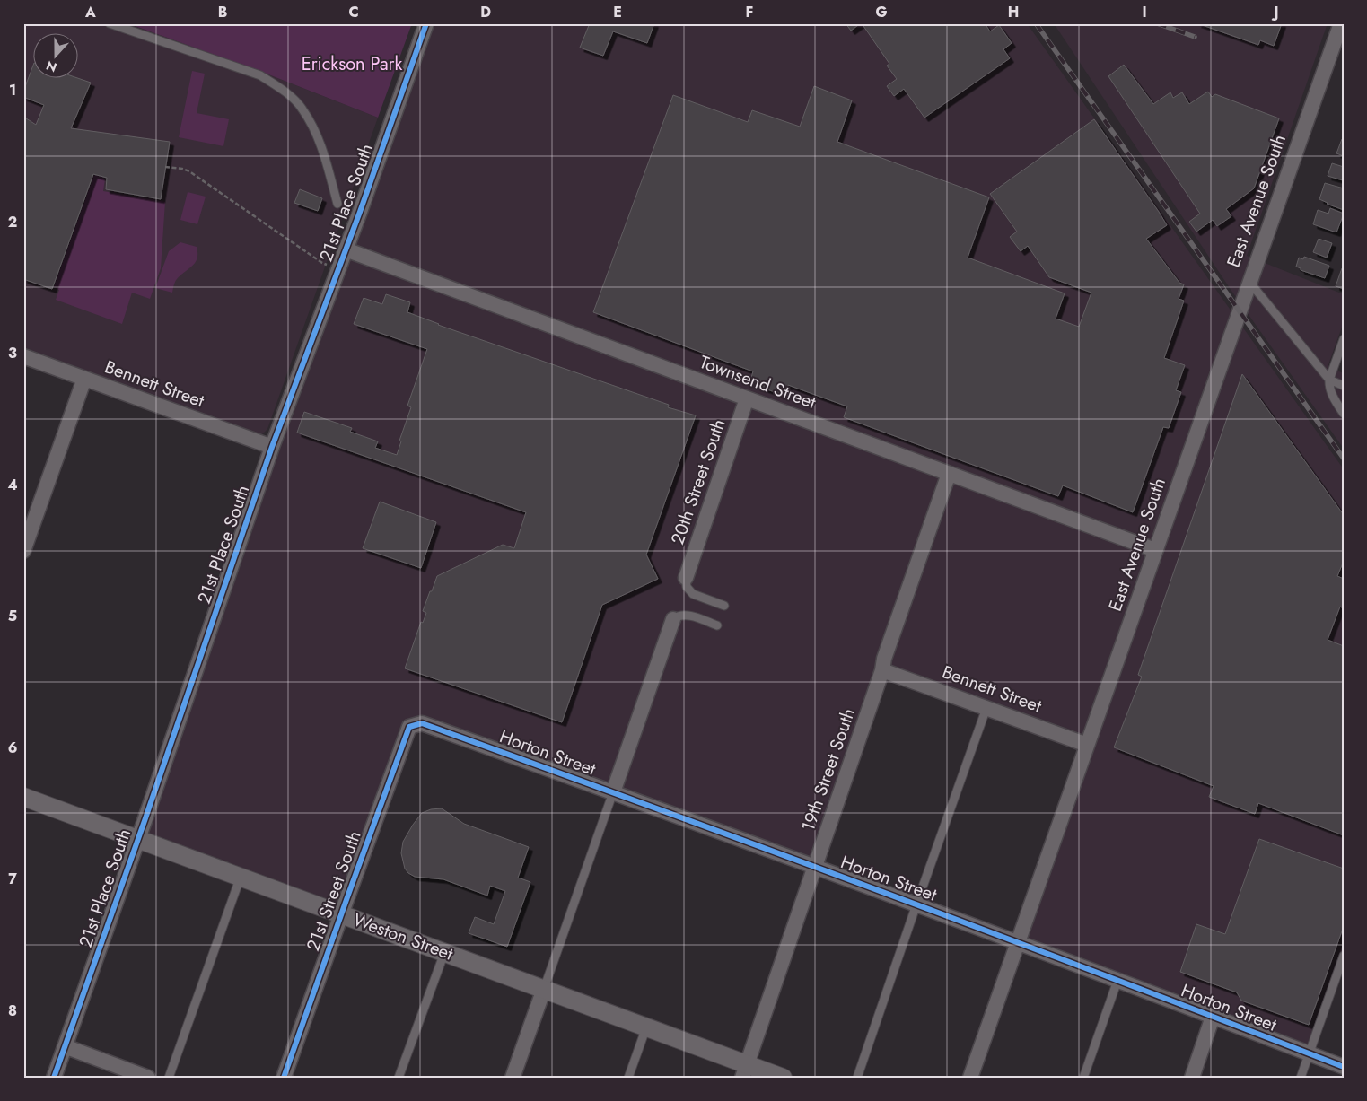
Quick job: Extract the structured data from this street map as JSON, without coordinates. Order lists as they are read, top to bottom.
{
  "streets": {
    "street": [
      "East Avenue South",
      "21st Place South",
      "Townsend Street",
      "Bennett Street",
      "20th Street South",
      "Horton Street",
      "19th Street South",
      "21st Street South",
      "Weston Street"
    ]
  },
  "crossings": [
    ["East Avenue South", "Townsend Street"],
    ["East Avenue South", "Bennett Street"],
    ["East Avenue South", "Horton Street"],
    ["21st Place South", "Townsend Street"],
    ["21st Place South", "Bennett Street"],
    ["21st Place South", "Weston Street"],
    ["Townsend Street", "20th Street South"],
    ["Townsend Street", "19th Street South"],
    ["Bennett Street", "19th Street South"],
    ["Horton Street", "19th Street South"],
    ["Horton Street", "21st Street South"],
    ["19th Street South", "Weston Street"],
    ["21st Street South", "Weston Street"]
  ],
  "parks": ["Erickson Park"],
  "north": "bottom",
  "grid": {
    "columns": [
      "A",
      "B",
      "C",
      "D",
      "E",
      "F",
      "G",
      "H",
      "I",
      "J"
    ],
    "rows": [
      "1",
      "2",
      "3",
      "4",
      "5",
      "6",
      "7",
      "8"
    ]
  }
}
